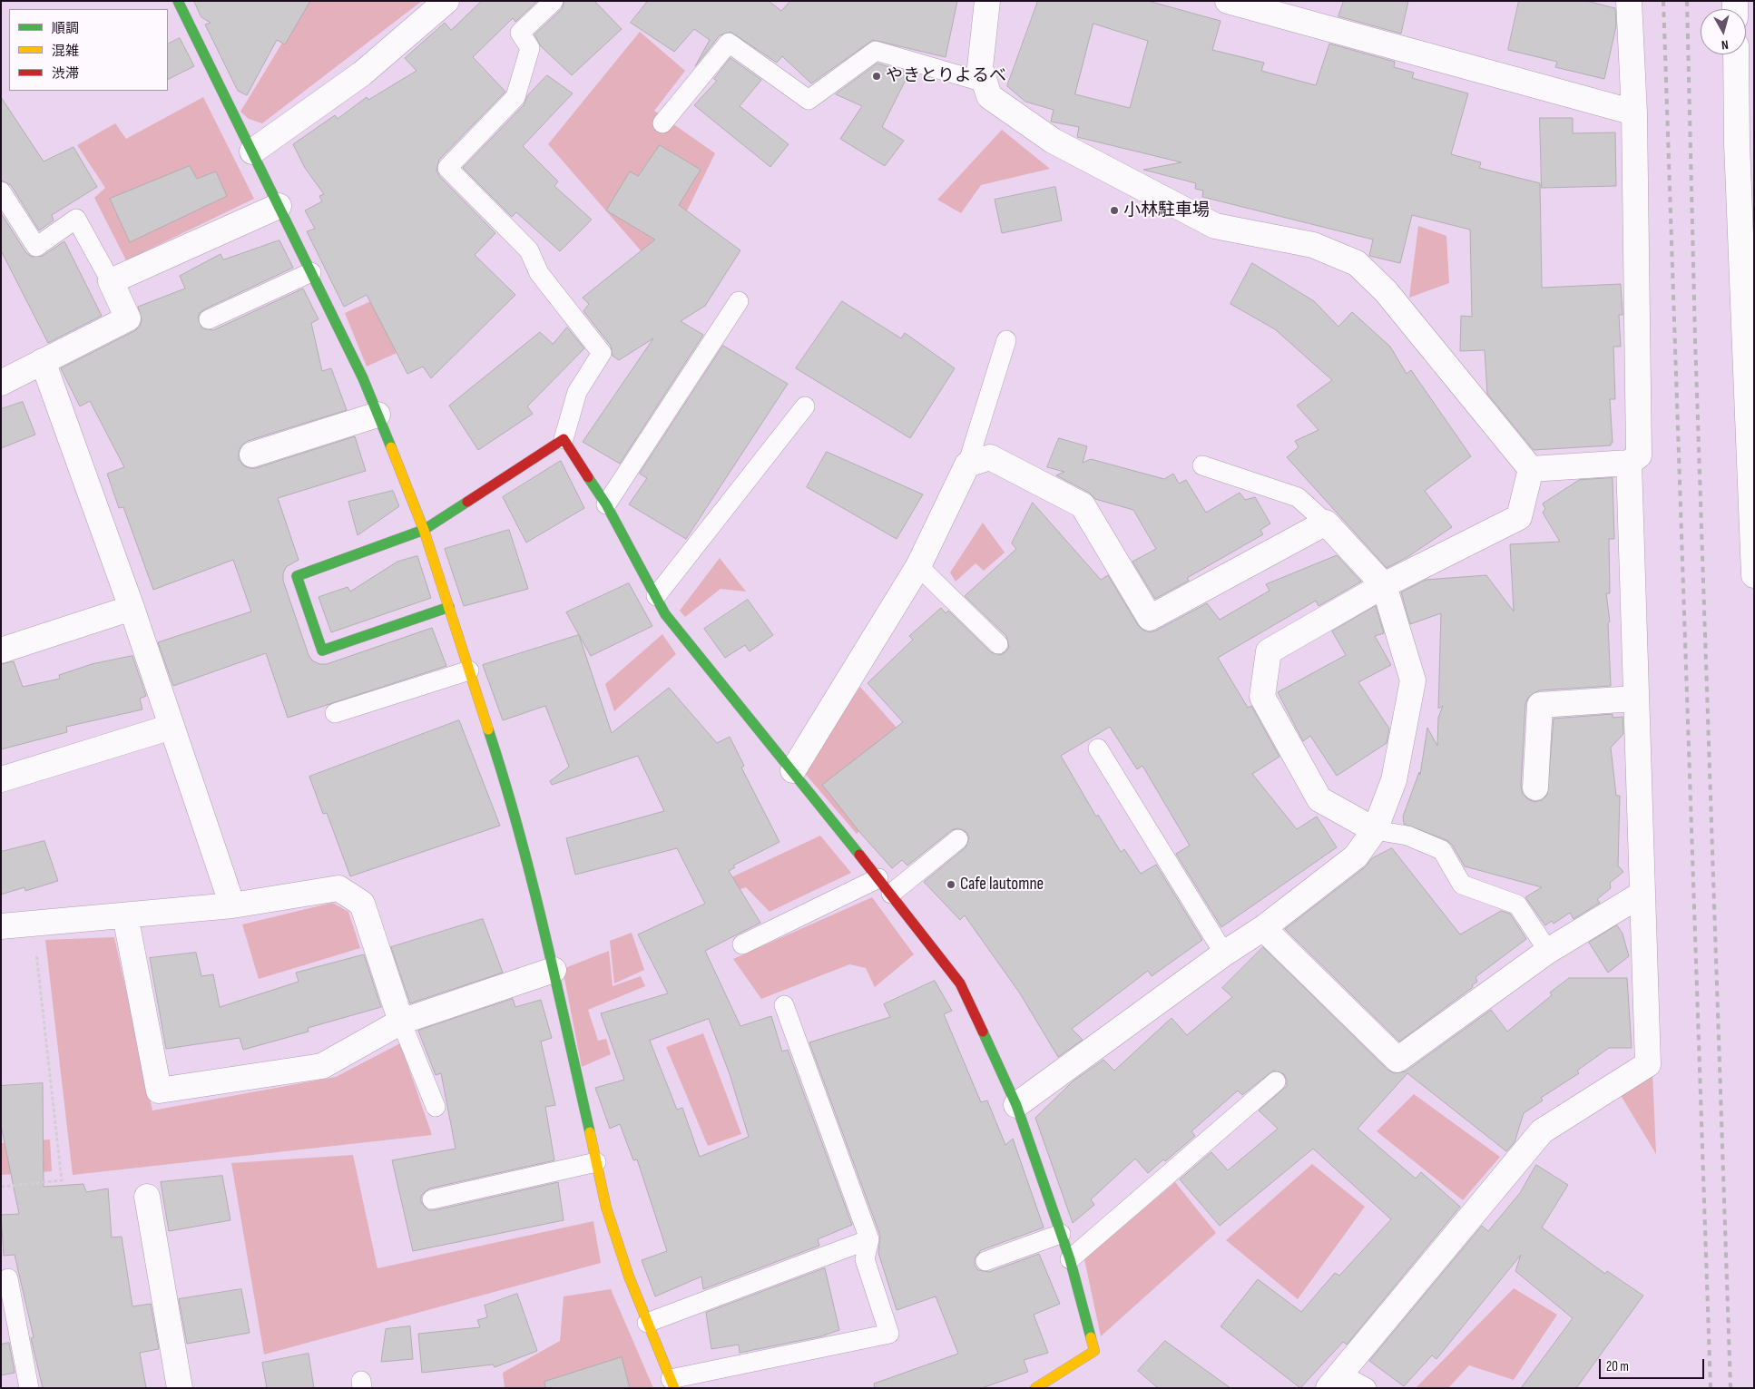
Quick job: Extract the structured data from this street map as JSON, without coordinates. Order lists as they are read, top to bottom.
{
  "places": ["やきとりよるべ", "小林駐車場", "Cafe lautomne"],
  "legend": ["順調", "混雑", "渋滞"],
  "scale_bar": "20 m",
  "north": "bottom"
}
